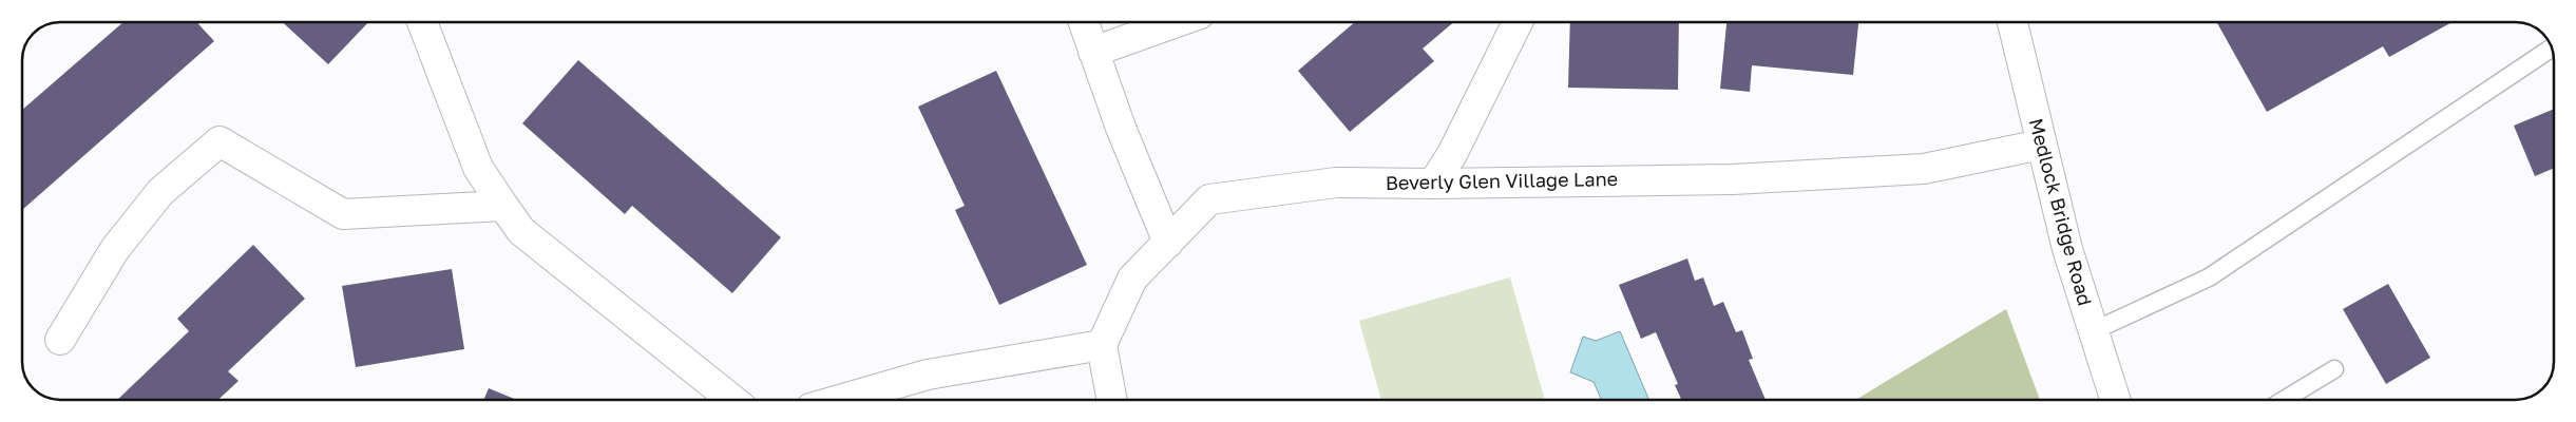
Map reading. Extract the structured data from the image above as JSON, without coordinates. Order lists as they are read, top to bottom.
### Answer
{
  "streets": {
    "street": ["Beverly Glen Village Lane", "Medlock Bridge Road"]
  },
  "crossings": [
    ["Beverly Glen Village Lane", "Medlock Bridge Road"]
  ]
}
